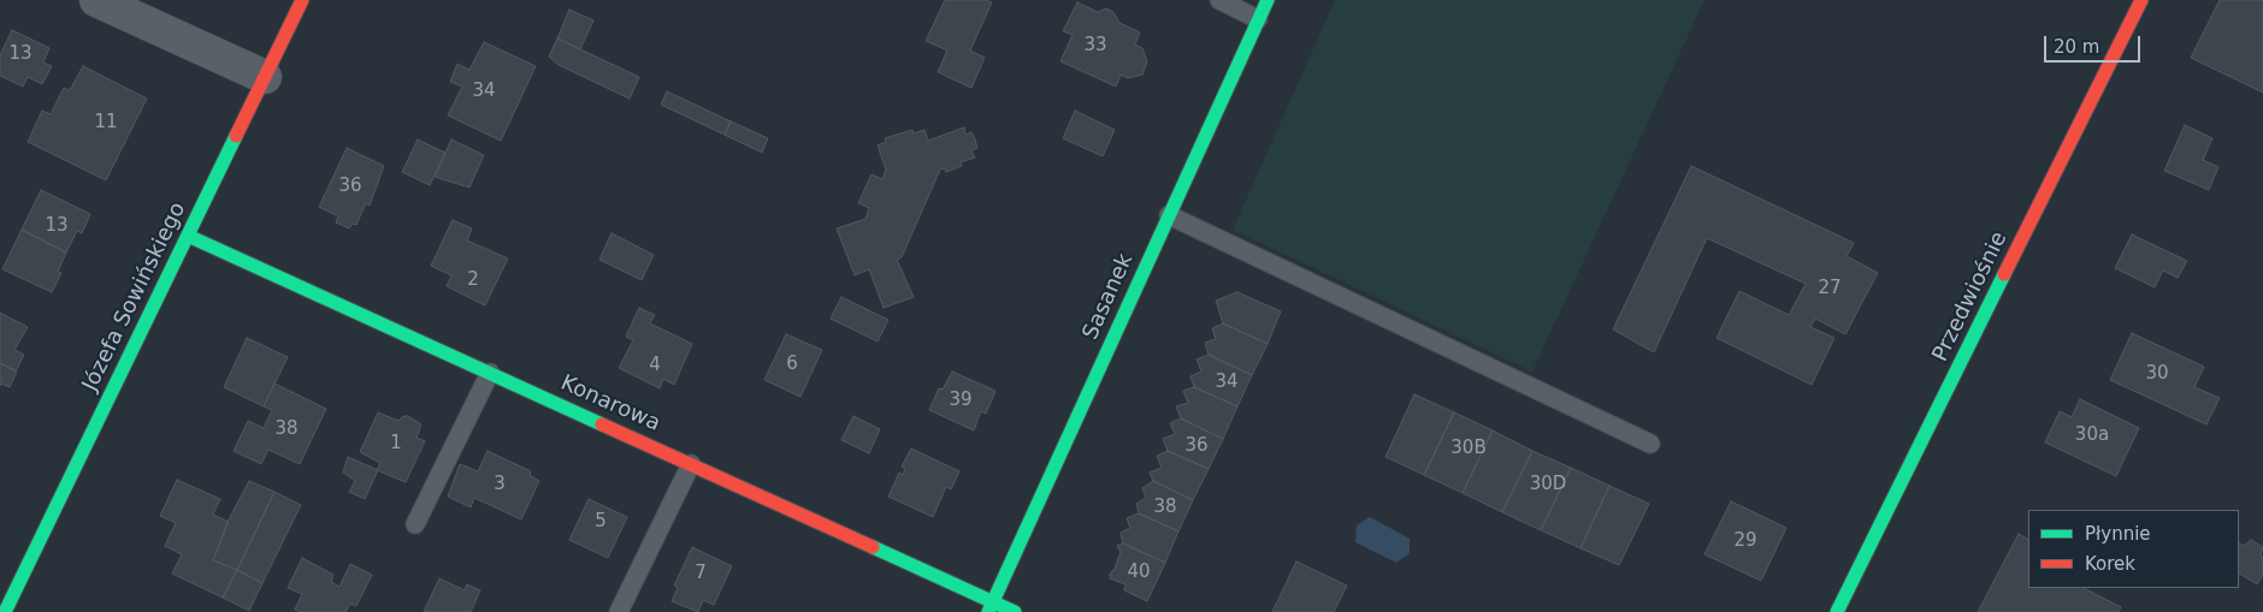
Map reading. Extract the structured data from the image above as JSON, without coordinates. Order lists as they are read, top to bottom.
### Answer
{
  "streets": {
    "street": [
      "Józefa Sowińskiego",
      "Sasanek",
      "Przedwiośnie",
      "Konarowa"
    ]
  },
  "crossings": [
    ["Józefa Sowińskiego", "Konarowa"],
    ["Sasanek", "Konarowa"]
  ],
  "house_numbers": [
    "33",
    "13",
    "34",
    "11",
    "36",
    "13",
    "2",
    "27",
    "6",
    "4",
    "30",
    "34",
    "39",
    "38",
    "30a",
    "1",
    "36",
    "30B",
    "3",
    "30D",
    "38",
    "5",
    "29",
    "40",
    "7"
  ],
  "legend": ["Płynnie", "Korek"],
  "scale_bar": "20 m"
}
